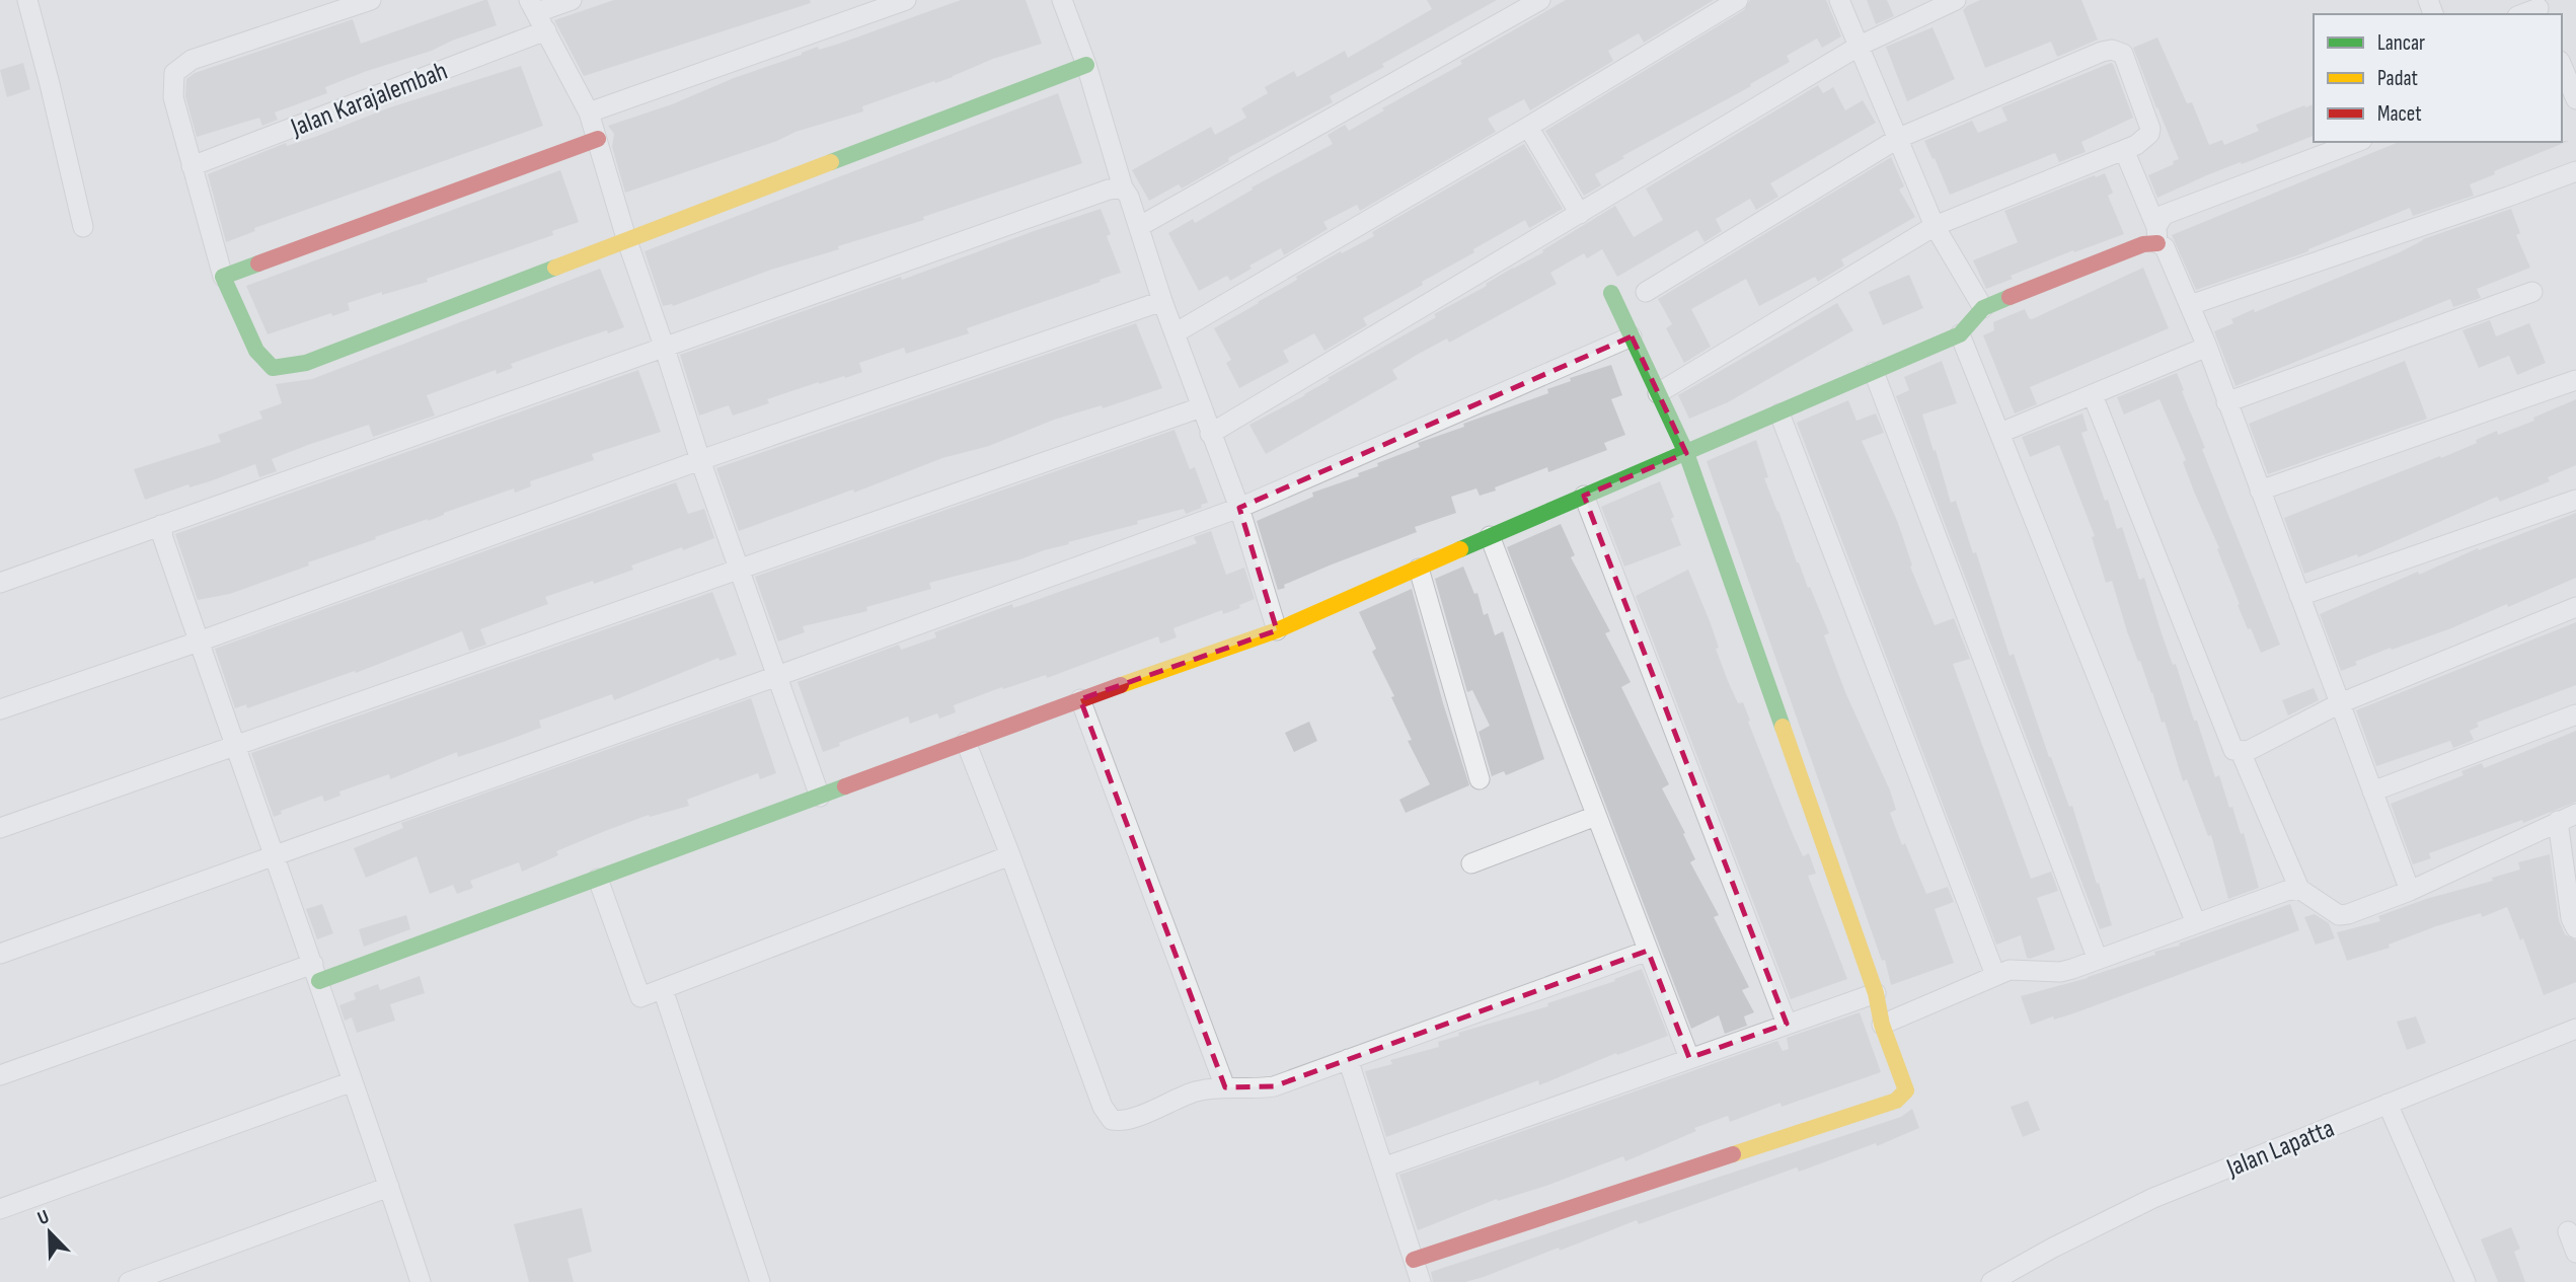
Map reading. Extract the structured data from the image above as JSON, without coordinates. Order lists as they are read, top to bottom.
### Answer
{
  "streets": {
    "street": ["Jalan Karajalembah", "Jalan Lapatta"]
  },
  "legend": ["Lancar", "Padat", "Macet"],
  "north": "top left"
}
